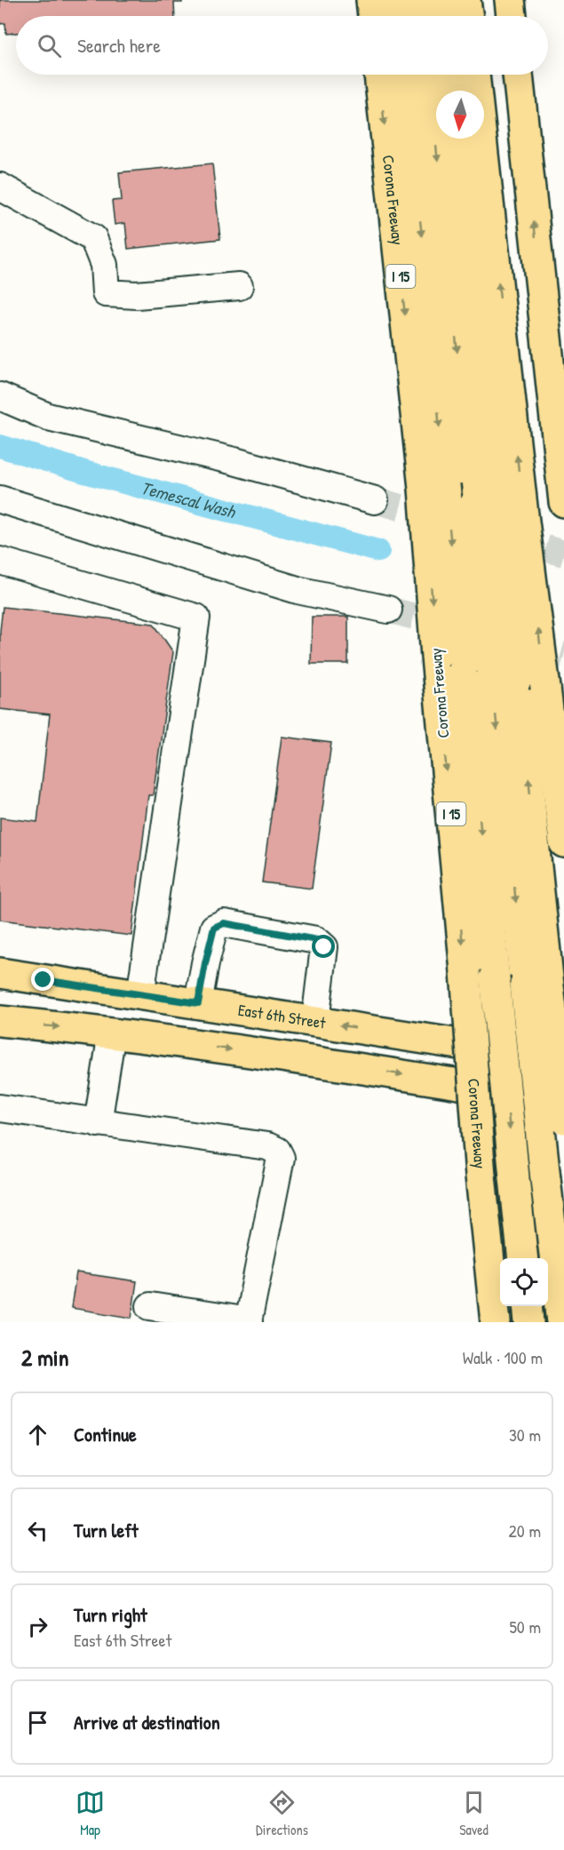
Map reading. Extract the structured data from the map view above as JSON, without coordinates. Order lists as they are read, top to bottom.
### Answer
{
  "streets": {
    "main road": ["Corona Freeway", "I 15", "East 6th Street"]
  },
  "water": ["Temescal Wash"],
  "north": "bottom",
  "page": {
    "search": "Search here",
    "heading": ["2 min", "Walk · 100 m"],
    "list": [
      ["Continue", "30 m"],
      ["Turn left", "20 m"],
      ["Turn right", "East 6th Street", "50 m"],
      "Arrive at destination"
    ],
    "nav": ["Map", "Directions", "Saved"]
  }
}
